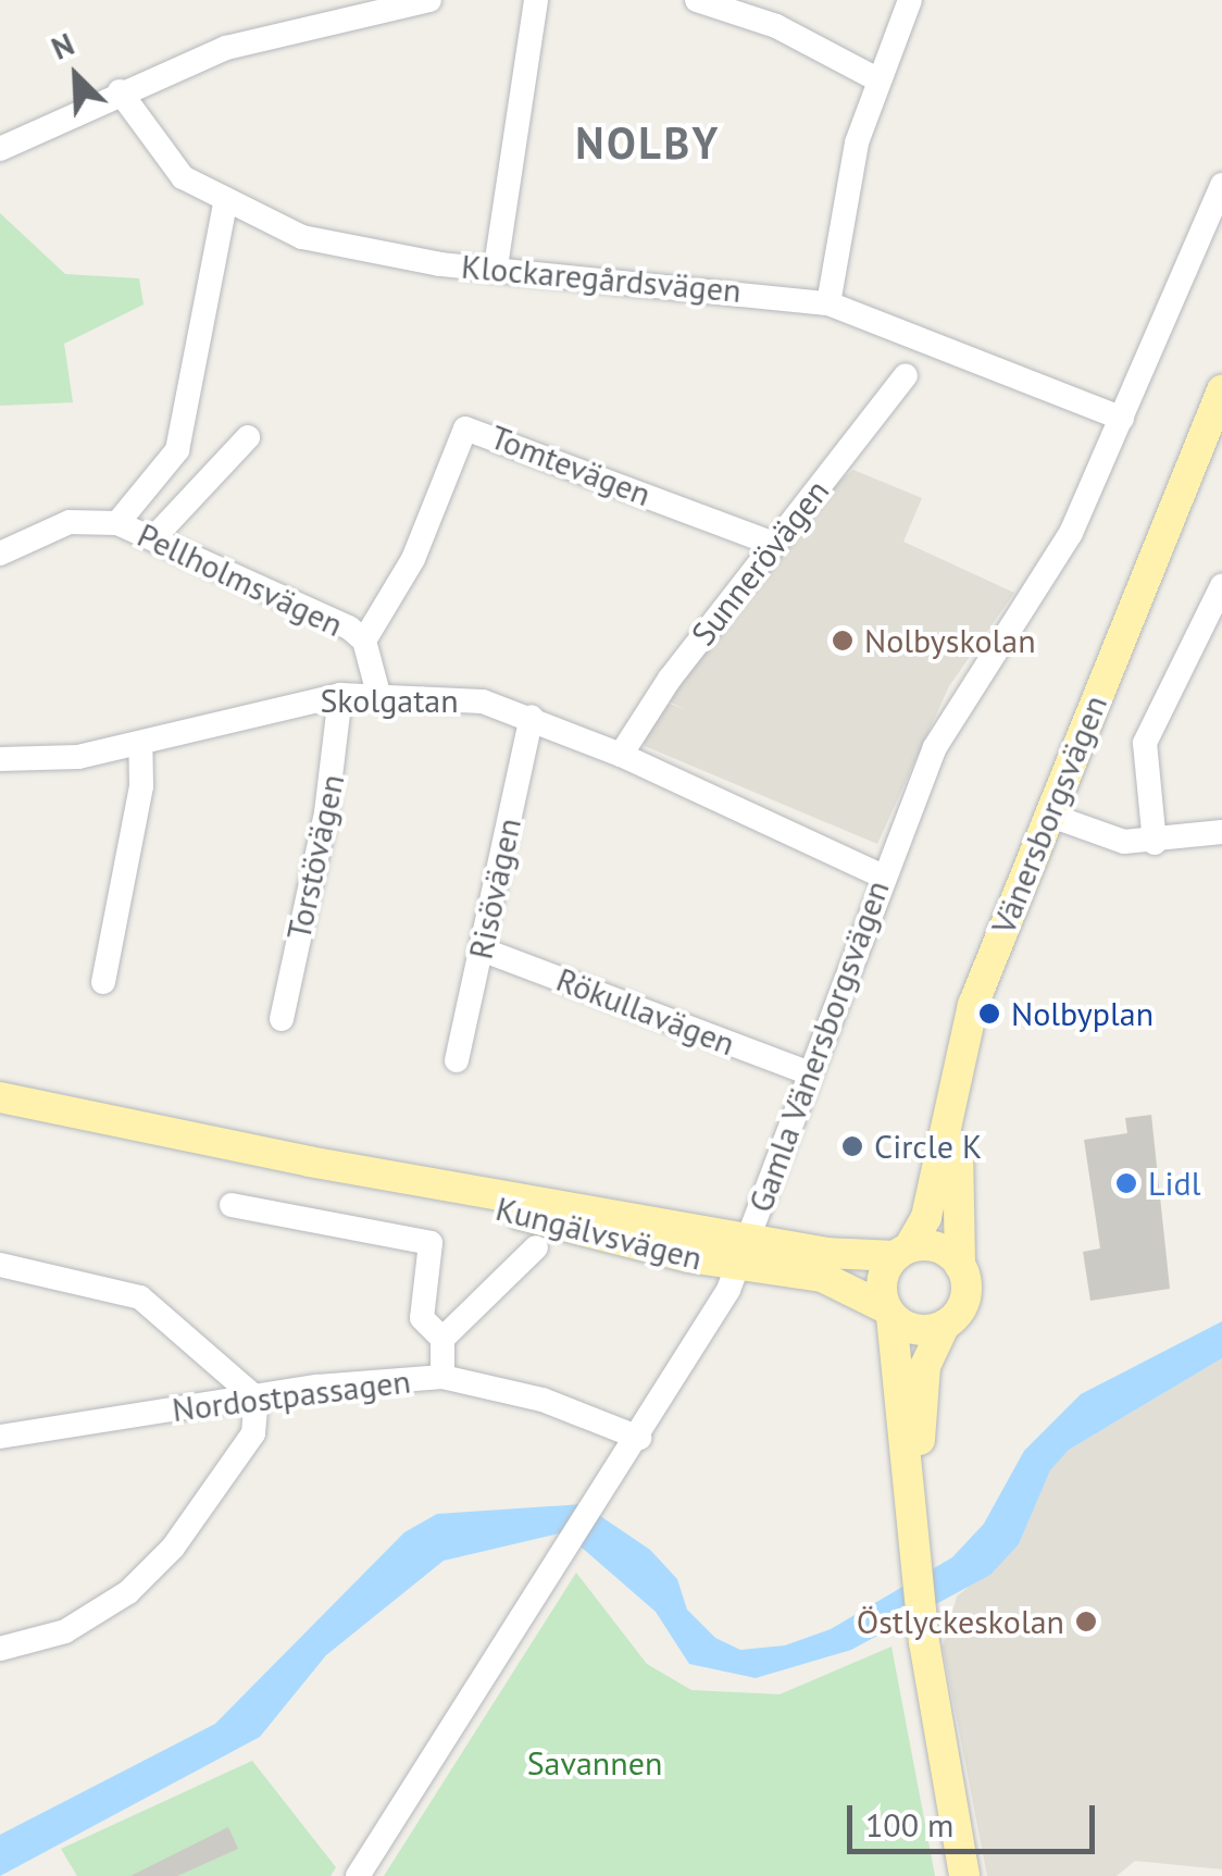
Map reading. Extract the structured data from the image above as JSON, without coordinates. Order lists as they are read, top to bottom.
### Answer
{
  "streets": {
    "main road": ["Vänersborgsvägen", "Kungälvsvägen"],
    "street": [
      "Klockaregårdsvägen",
      "Tomtevägen",
      "Sunnerövägen",
      "Pellholmsvägen",
      "Skolgatan",
      "Torstövägen",
      "Risövägen",
      "Rökullavägen",
      "Gamla Vänersborgsvägen",
      "Nordostpassagen"
    ]
  },
  "crossings": [
    ["Klockaregårdsvägen", "Gamla Vänersborgsvägen"],
    ["Tomtevägen", "Sunnerövägen"],
    ["Tomtevägen", "Pellholmsvägen"],
    ["Sunnerövägen", "Skolgatan"],
    ["Pellholmsvägen", "Skolgatan"],
    ["Skolgatan", "Torstövägen"],
    ["Skolgatan", "Risövägen"],
    ["Skolgatan", "Gamla Vänersborgsvägen"],
    ["Vänersborgsvägen", "Kungälvsvägen"],
    ["Risövägen", "Rökullavägen"],
    ["Rökullavägen", "Gamla Vänersborgsvägen"],
    ["Gamla Vänersborgsvägen", "Kungälvsvägen"],
    ["Gamla Vänersborgsvägen", "Nordostpassagen"]
  ],
  "districts": ["NOLBY"],
  "parks": ["Savannen"],
  "places": [
    "Nolbyskolan",
    "Nolbyplan",
    "Circle K",
    "Lidl",
    "Östlyckeskolan"
  ],
  "scale_bar": "100 m",
  "north": "top left"
}
